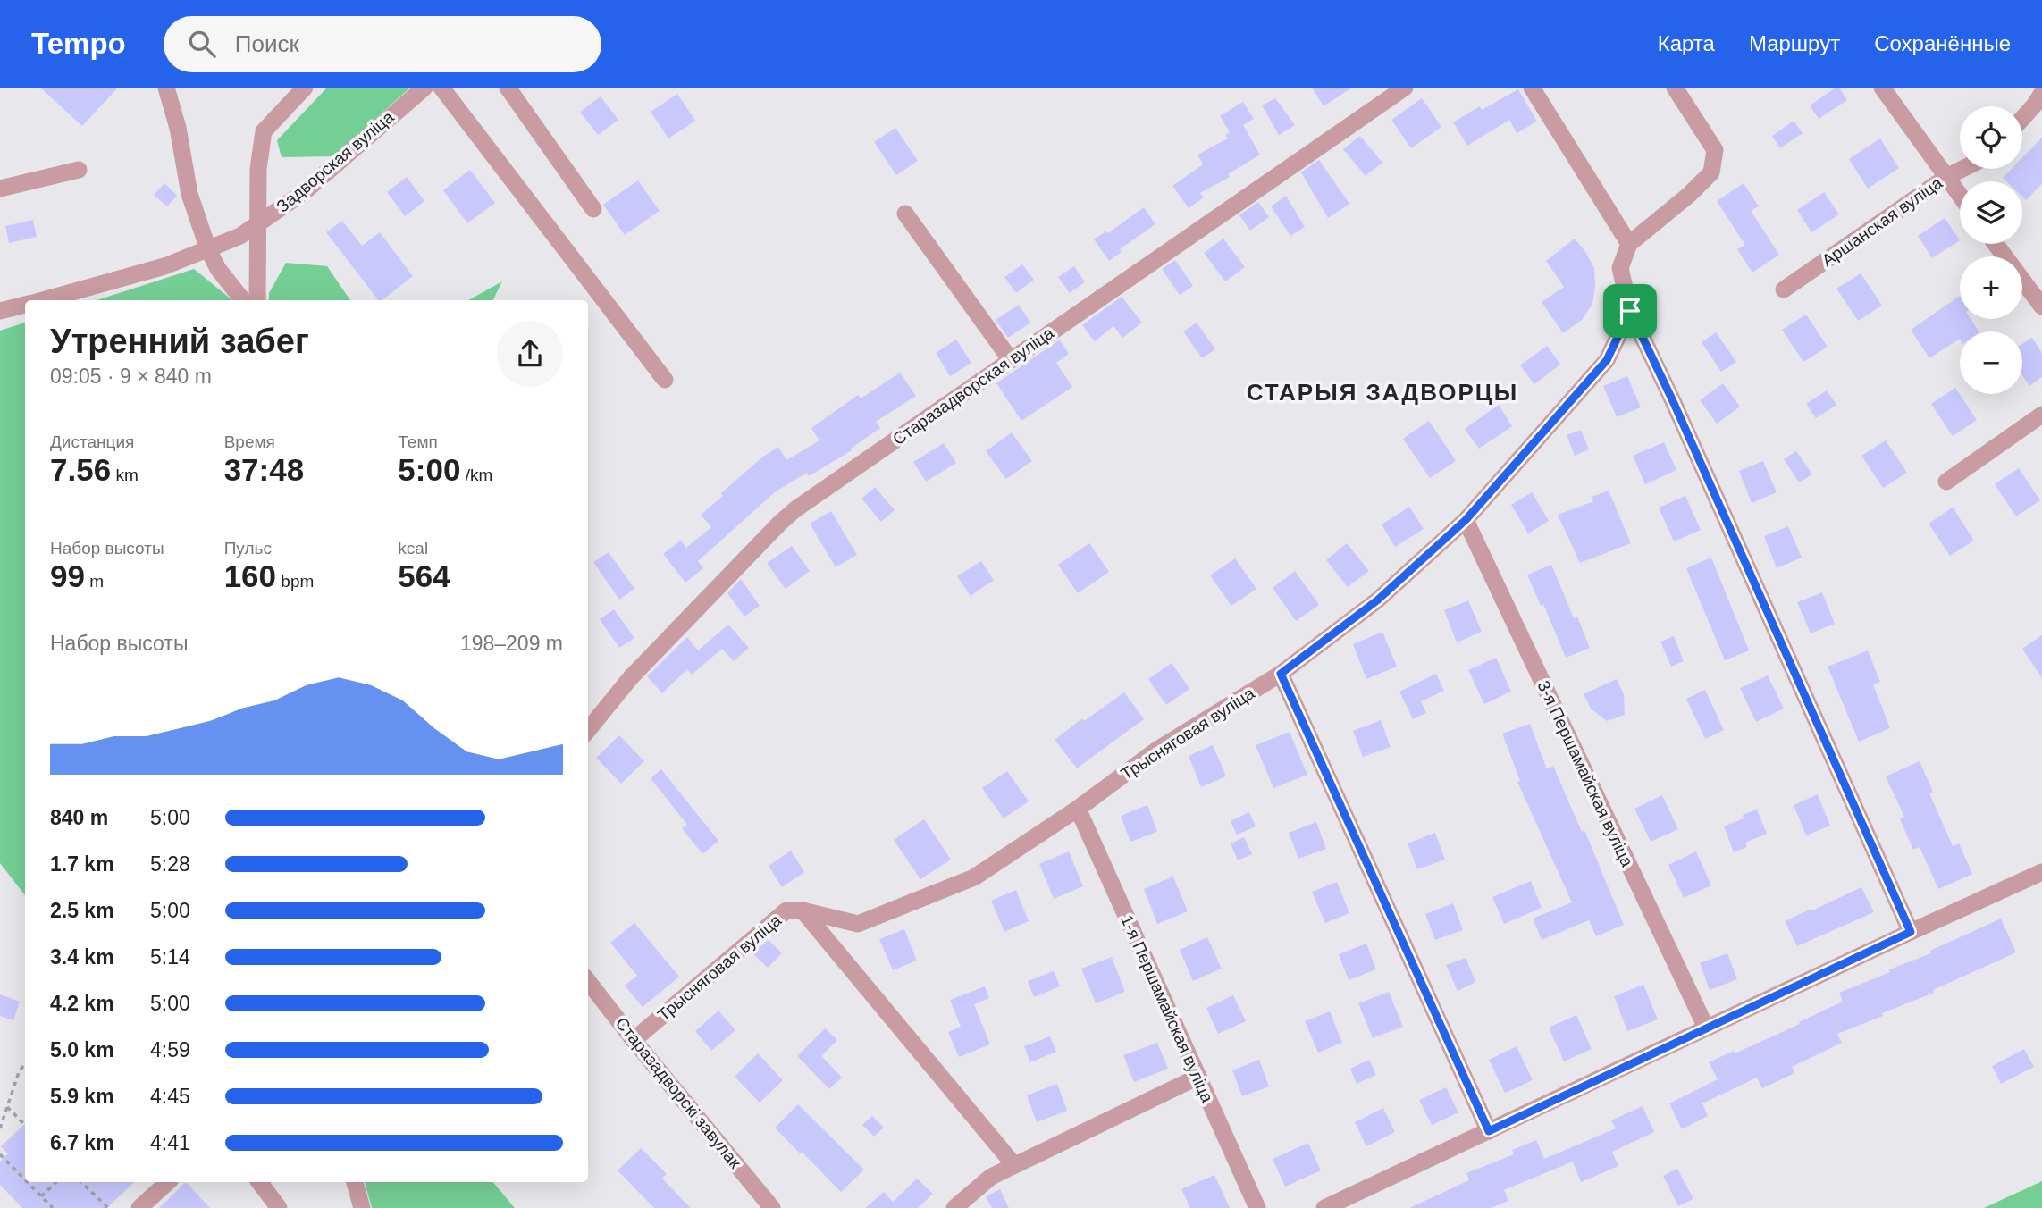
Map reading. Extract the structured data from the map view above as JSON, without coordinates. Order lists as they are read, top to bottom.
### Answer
{
  "streets": {
    "street": [
      "Задворская вуліца",
      "Аршанская вуліца",
      "Старазадворская вуліца",
      "Трысняговая вуліца",
      "3-я Першамайская вуліца",
      "1-я Першамайская вуліца",
      "Старазадворскі завулак"
    ]
  },
  "crossings": [
    ["Трысняговая вуліца", "3-я Першамайская вуліца"],
    ["Трысняговая вуліца", "1-я Першамайская вуліца"],
    ["Трысняговая вуліца", "Старазадворскі завулак"]
  ],
  "districts": ["СТАРЫЯ ЗАДВОРЦЫ"],
  "page": {
    "header": "Tempo",
    "search": "Поиск",
    "nav": ["Карта", "Маршрут", "Сохранённые"],
    "map_buttons": ["+", "−"],
    "heading": ["Утренний забег", "09:05 · 9 × 840 m"],
    "stats": [
      ["Дистанция", "7.56 km"],
      ["Время", "37:48"],
      ["Темп", "5:00 /km"],
      ["Набор высоты", "99 m"],
      ["Пульс", "160 bpm"],
      ["kcal", "564"]
    ],
    "chart": ["Набор высоты", "198–209 m"],
    "list": [
      {
        "name": "840 m",
        "note": "5:00"
      },
      {
        "name": "1.7 km",
        "note": "5:28"
      },
      {
        "name": "2.5 km",
        "note": "5:00"
      },
      {
        "name": "3.4 km",
        "note": "5:14"
      },
      {
        "name": "4.2 km",
        "note": "5:00"
      },
      {
        "name": "5.0 km",
        "note": "4:59"
      },
      {
        "name": "5.9 km",
        "note": "4:45"
      },
      {
        "name": "6.7 km",
        "note": "4:41"
      }
    ]
  }
}
